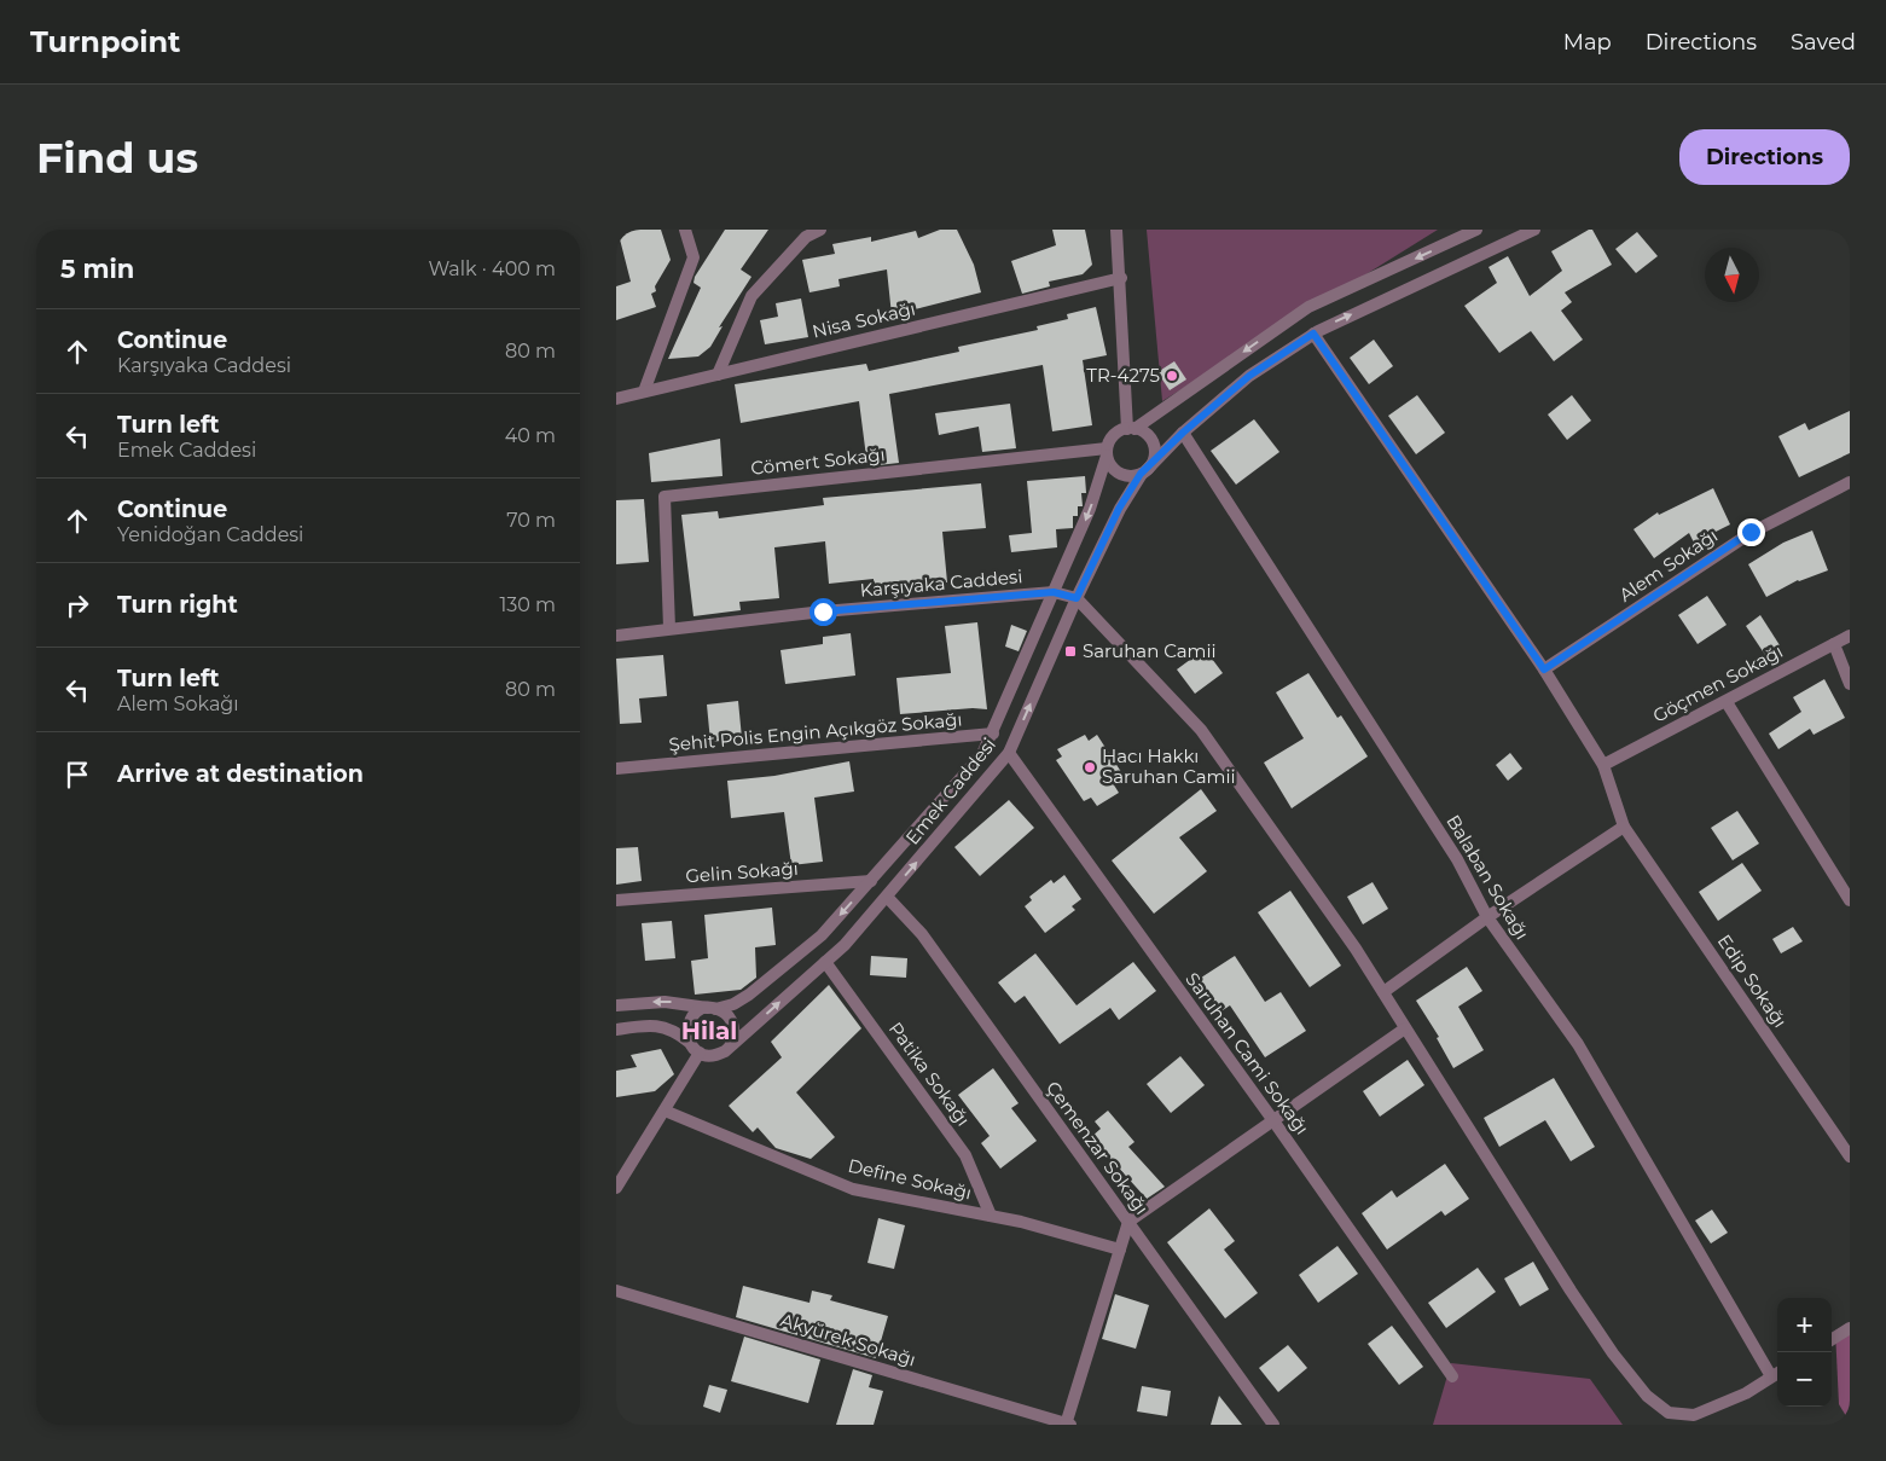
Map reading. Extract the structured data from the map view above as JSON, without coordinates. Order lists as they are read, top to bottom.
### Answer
{
  "streets": {
    "street": [
      "Nisa Sokağı",
      "Cömert Sokağı",
      "Alem Sokağı",
      "Karşıyaka Caddesi",
      "Göçmen Sokağı",
      "Şehit Polis Engin Açıkgöz Sokağı",
      "Emek Caddesi",
      "Gelin Sokağı",
      "Balaban Sokağı",
      "Edip Sokağı",
      "Saruhan Cami Sokağı",
      "Patika Sokağı",
      "Çemenzar Sokağı",
      "Define Sokağı",
      "Akyürek Sokağı"
    ]
  },
  "crossings": [
    ["Cömert Sokağı", "Karşıyaka Caddesi"],
    ["Cömert Sokağı", "Emek Caddesi"],
    ["Alem Sokağı", "Edip Sokağı"],
    ["Karşıyaka Caddesi", "Emek Caddesi"],
    ["Göçmen Sokağı", "Edip Sokağı"],
    ["Şehit Polis Engin Açıkgöz Sokağı", "Emek Caddesi"],
    ["Emek Caddesi", "Gelin Sokağı"],
    ["Emek Caddesi", "Saruhan Cami Sokağı"],
    ["Emek Caddesi", "Patika Sokağı"],
    ["Emek Caddesi", "Çemenzar Sokağı"],
    ["Gelin Sokağı", "Çemenzar Sokağı"],
    ["Patika Sokağı", "Define Sokağı"]
  ],
  "districts": ["Hilal"],
  "places": {
    "other": ["TR-4275", "Hacı Hakkı Saruhan Camii"],
    "transit": ["Saruhan Camii"]
  },
  "north": "bottom",
  "page": {
    "header": "Turnpoint",
    "nav": ["Map", "Directions", "Saved"],
    "buttons": "Directions",
    "title": "Find us",
    "heading": ["5 min", "Walk · 400 m"],
    "list": [
      ["Continue", "Karşıyaka Caddesi", "80 m"],
      ["Turn left", "Emek Caddesi", "40 m"],
      ["Continue", "Yenidoğan Caddesi", "70 m"],
      ["Turn right", "130 m"],
      ["Turn left", "Alem Sokağı", "80 m"],
      "Arrive at destination"
    ],
    "map_buttons": ["+", "−"]
  }
}
